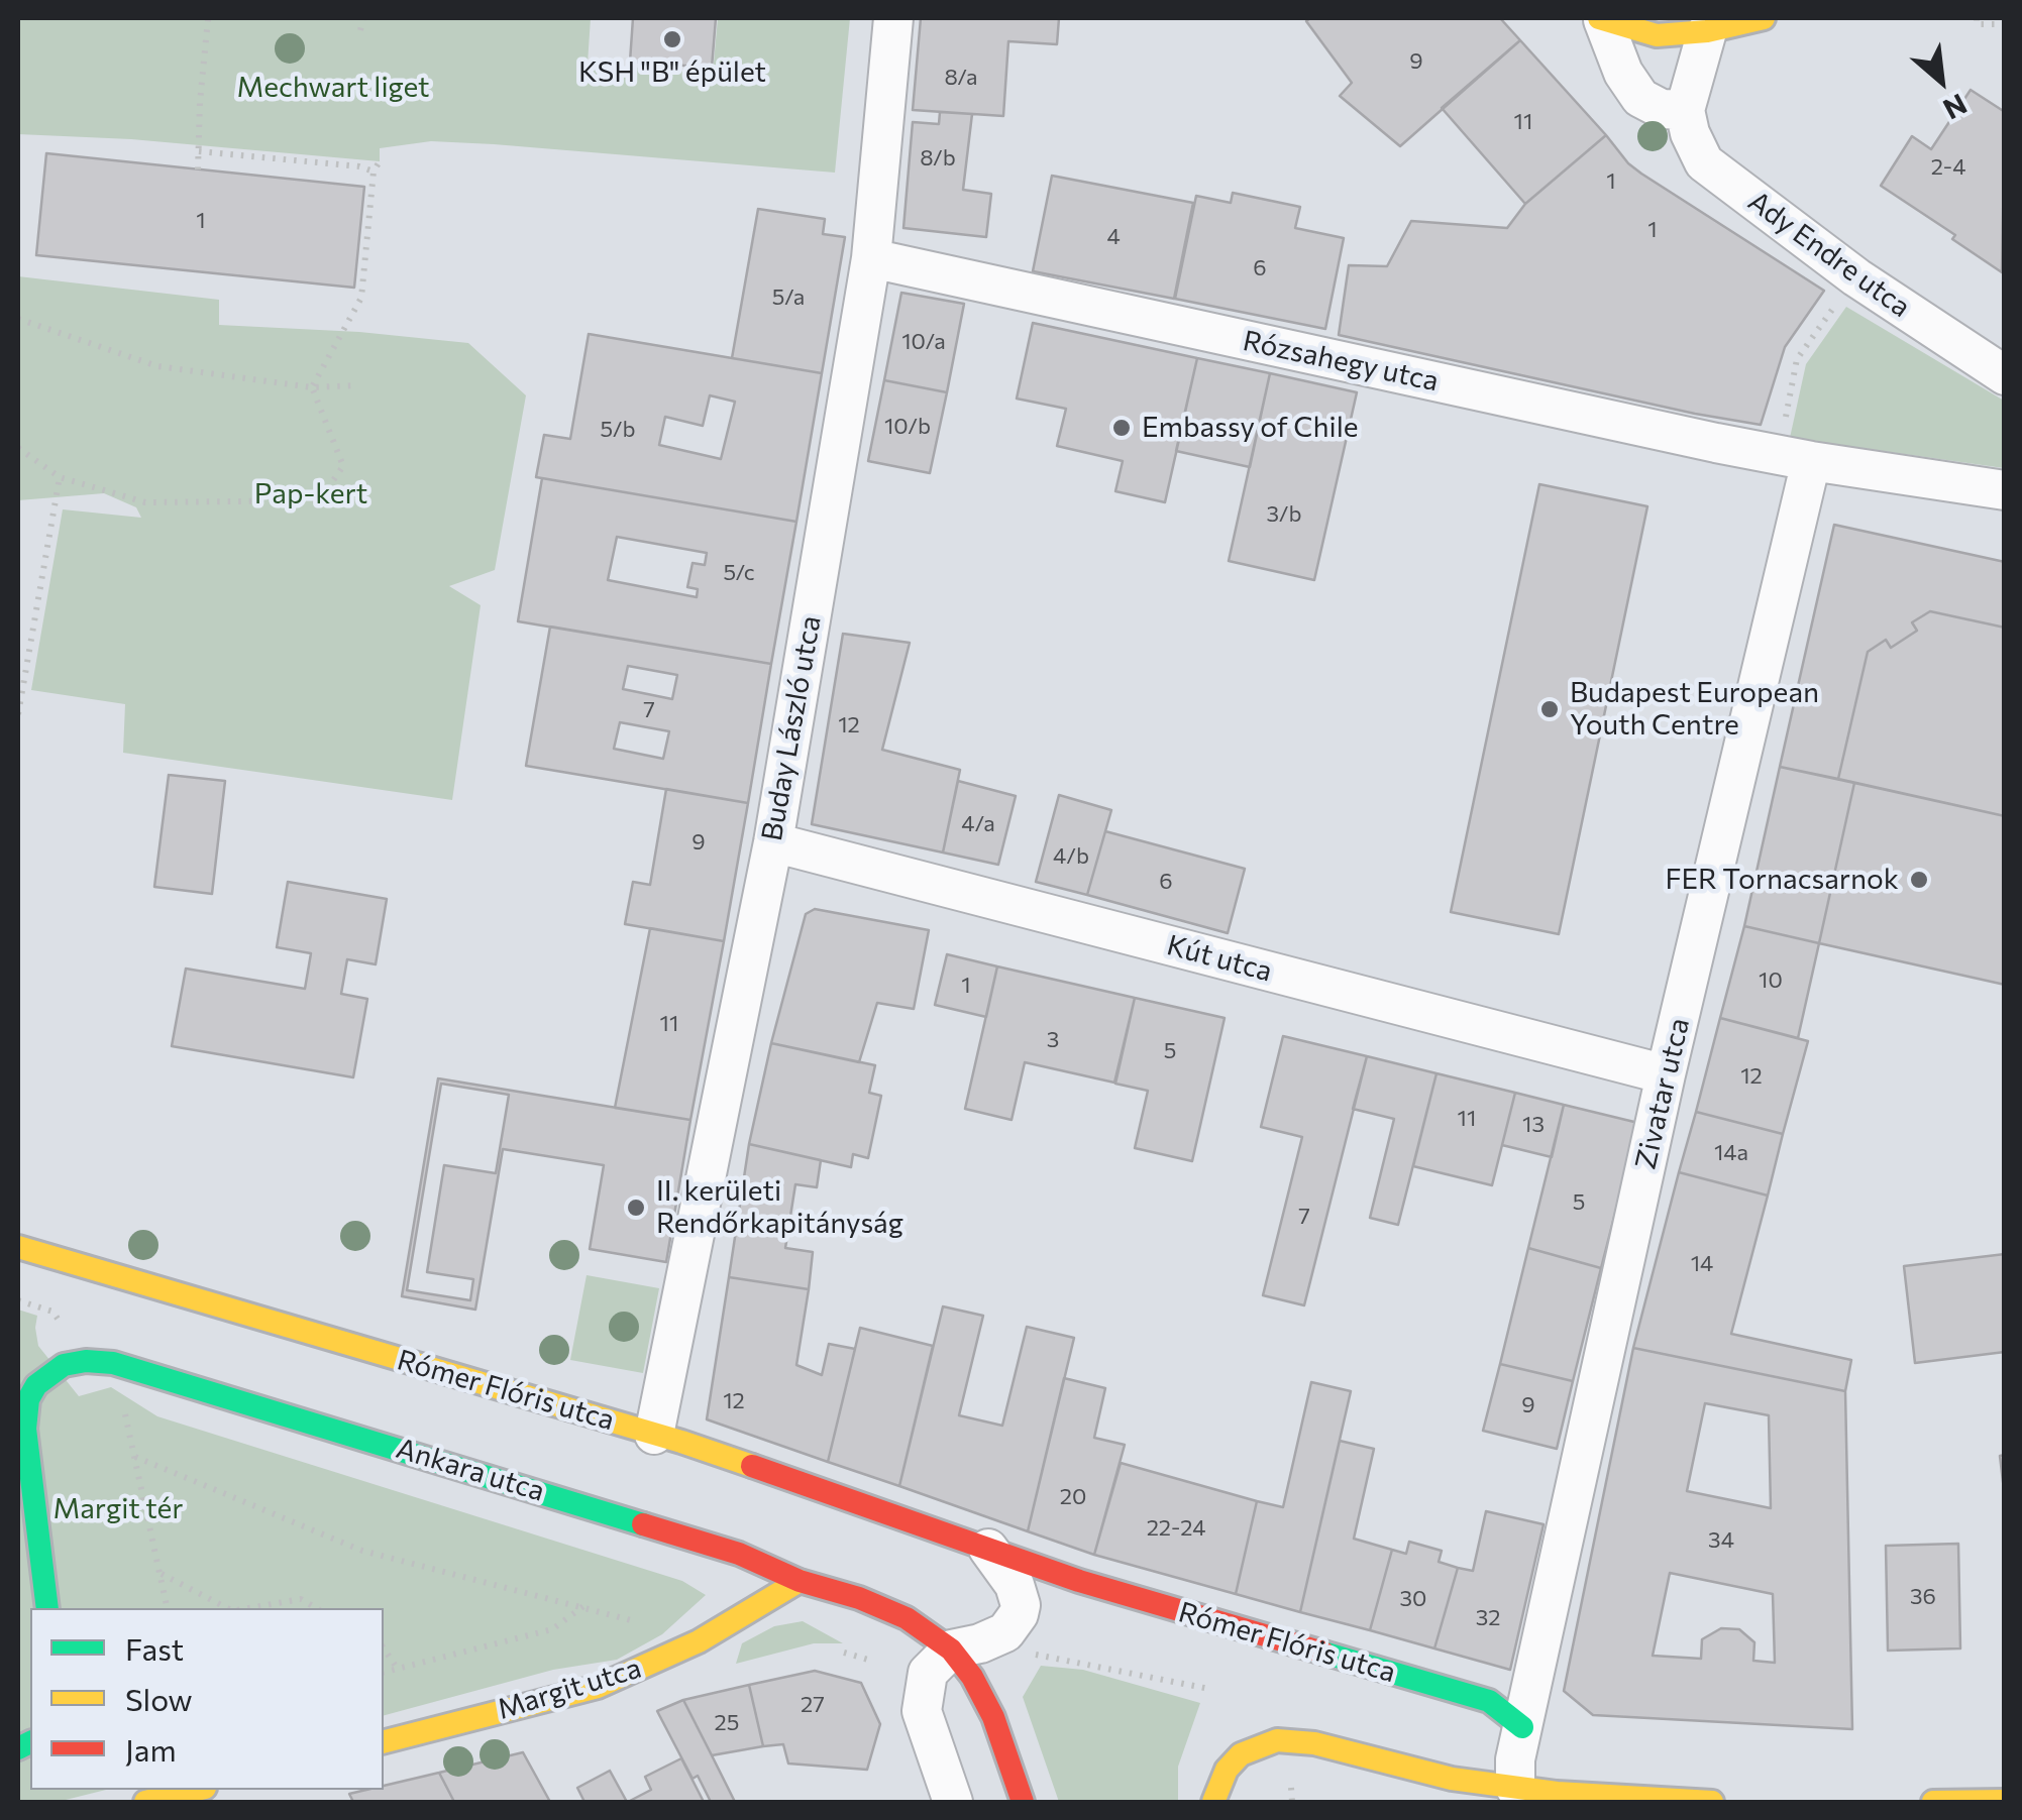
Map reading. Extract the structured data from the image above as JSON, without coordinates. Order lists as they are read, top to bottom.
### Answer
{
  "streets": {
    "street": [
      "Ady Endre utca",
      "Rózsahegy utca",
      "Buday László utca",
      "Kút utca",
      "Zivatar utca",
      "Rómer Flóris utca",
      "Ankara utca",
      "Margit utca"
    ]
  },
  "crossings": [
    ["Rózsahegy utca", "Buday László utca"],
    ["Rózsahegy utca", "Zivatar utca"],
    ["Buday László utca", "Kút utca"],
    ["Buday László utca", "Rómer Flóris utca"],
    ["Kút utca", "Zivatar utca"],
    ["Zivatar utca", "Rómer Flóris utca"],
    ["Ankara utca", "Margit utca"]
  ],
  "parks": ["Mechwart liget", "Pap-kert", "Margit tér"],
  "places": [
    "KSH \"B\" épület",
    "Embassy of Chile",
    "Budapest European Youth Centre",
    "FER Tornacsarnok",
    "II. kerületi Rendőrkapitányság"
  ],
  "house_numbers": [
    "9",
    "8/a",
    "11",
    "8/b",
    "2-4",
    "1",
    "1",
    "1",
    "4",
    "6",
    "5/a",
    "10/a",
    "10/b",
    "5/b",
    "3/b",
    "5/c",
    "7",
    "12",
    "4/a",
    "9",
    "4/b",
    "6",
    "10",
    "1",
    "11",
    "3",
    "5",
    "12",
    "11",
    "13",
    "14a",
    "5",
    "7",
    "14",
    "12",
    "9",
    "20",
    "22-24",
    "34",
    "36",
    "30",
    "32",
    "27",
    "25"
  ],
  "legend": ["Fast", "Slow", "Jam"],
  "north": "bottom right"
}
